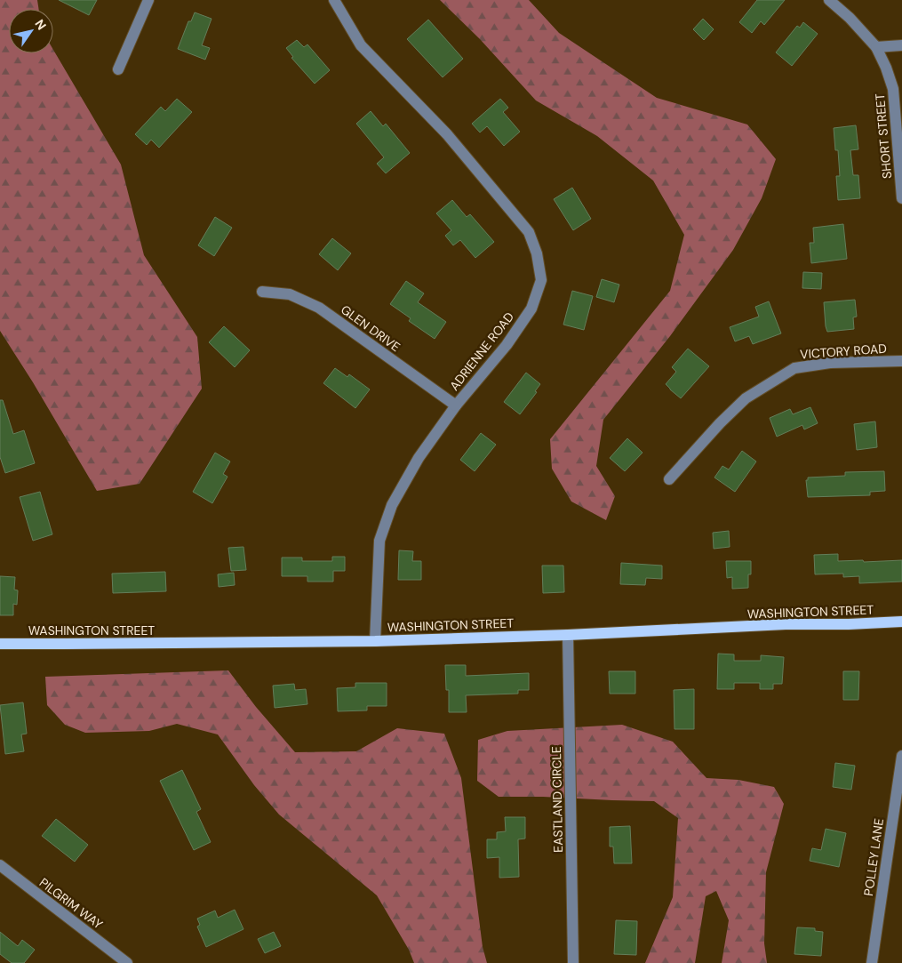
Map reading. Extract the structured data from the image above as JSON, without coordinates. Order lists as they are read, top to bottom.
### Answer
{
  "streets": {
    "main road": ["WASHINGTON STREET"],
    "street": [
      "SHORT STREET",
      "GLEN DRIVE",
      "ADRIENNE ROAD",
      "VICTORY ROAD",
      "EASTLAND CIRCLE",
      "POLLEY LANE",
      "PILGRIM WAY"
    ]
  },
  "crossings": [
    ["GLEN DRIVE", "ADRIENNE ROAD"],
    ["ADRIENNE ROAD", "WASHINGTON STREET"],
    ["WASHINGTON STREET", "EASTLAND CIRCLE"]
  ],
  "north": "top right"
}
